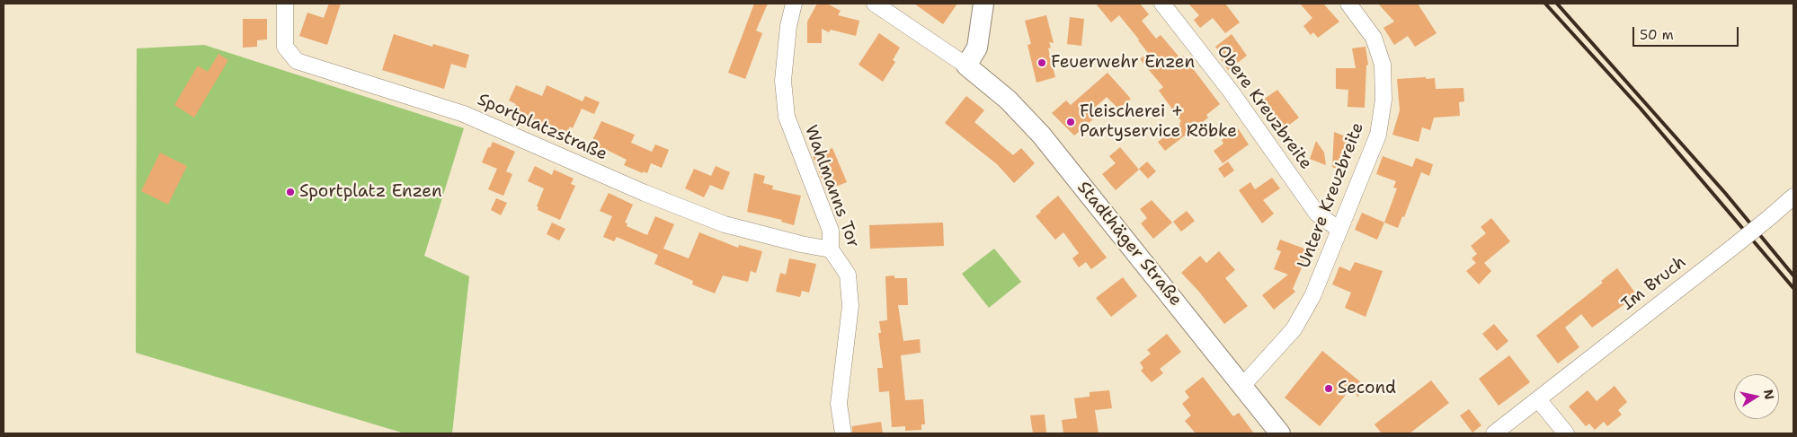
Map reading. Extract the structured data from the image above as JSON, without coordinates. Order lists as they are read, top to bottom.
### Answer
{
  "streets": {
    "main road": ["Stadthäger Straße"],
    "street": [
      "Obere Kreuzbreite",
      "Sportplatzstraße",
      "Wahlmanns Tor",
      "Untere Kreuzbreite",
      "Im Bruch"
    ]
  },
  "crossings": [
    ["Obere Kreuzbreite", "Untere Kreuzbreite"],
    ["Sportplatzstraße", "Wahlmanns Tor"],
    ["Untere Kreuzbreite", "Stadthäger Straße"]
  ],
  "places": [
    "Feuerwehr Enzen",
    "Fleischerei + Partyservice Röbke",
    "Sportplatz Enzen",
    "Second"
  ],
  "scale_bar": "50 m",
  "north": "right"
}
